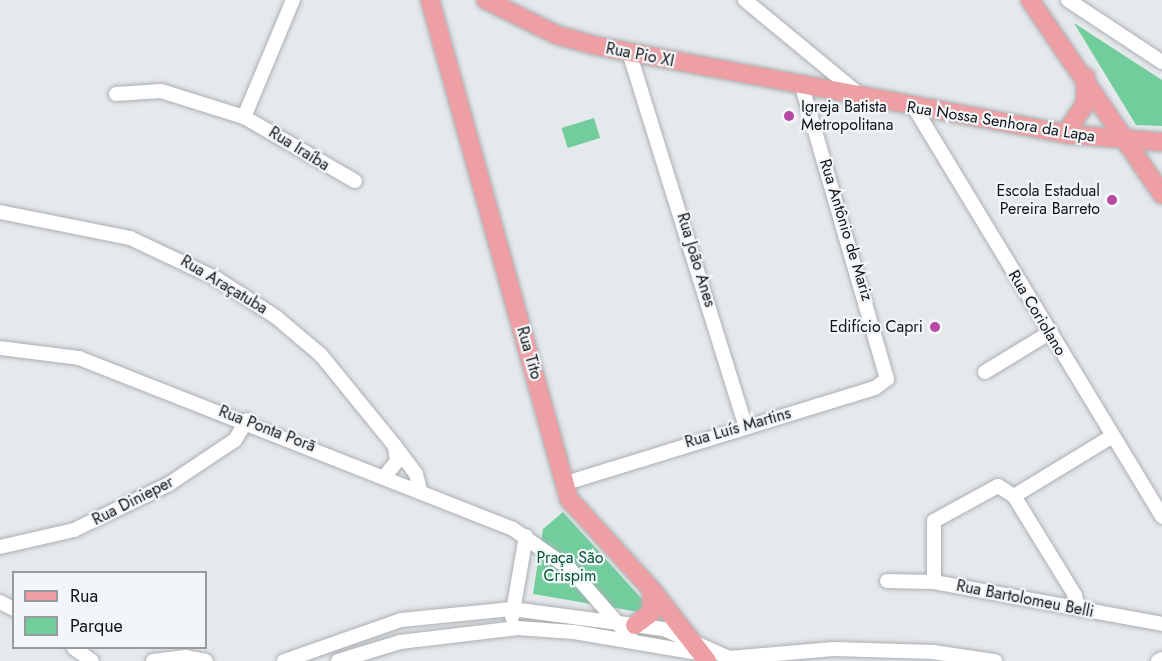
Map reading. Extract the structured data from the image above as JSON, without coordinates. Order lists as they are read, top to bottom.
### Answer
{
  "streets": {
    "main road": ["Rua Pio XI", "Rua Nossa Senhora da Lapa", "Rua Tito"],
    "street": [
      "Rua Iraíba",
      "Rua Antônio de Mariz",
      "Rua João Anes",
      "Rua Araçatuba",
      "Rua Coriolano",
      "Rua Luís Martins",
      "Rua Ponta Porã",
      "Rua Dinieper",
      "Rua Bartolomeu Belli"
    ]
  },
  "crossings": [
    ["Rua Pio XI", "Rua Nossa Senhora da Lapa"],
    ["Rua Pio XI", "Rua Antônio de Mariz"],
    ["Rua Pio XI", "Rua João Anes"],
    ["Rua Nossa Senhora da Lapa", "Rua Antônio de Mariz"],
    ["Rua Nossa Senhora da Lapa", "Rua Coriolano"],
    ["Rua Antônio de Mariz", "Rua Luís Martins"],
    ["Rua João Anes", "Rua Luís Martins"],
    ["Rua Araçatuba", "Rua Ponta Porã"],
    ["Rua Tito", "Rua Luís Martins"],
    ["Rua Ponta Porã", "Rua Dinieper"]
  ],
  "parks": ["Praça São Crispim"],
  "places": ["Igreja Batista Metropolitana", "Escola Estadual Pereira Barreto", "Edifício Capri"],
  "legend": ["Rua", "Parque"]
}
